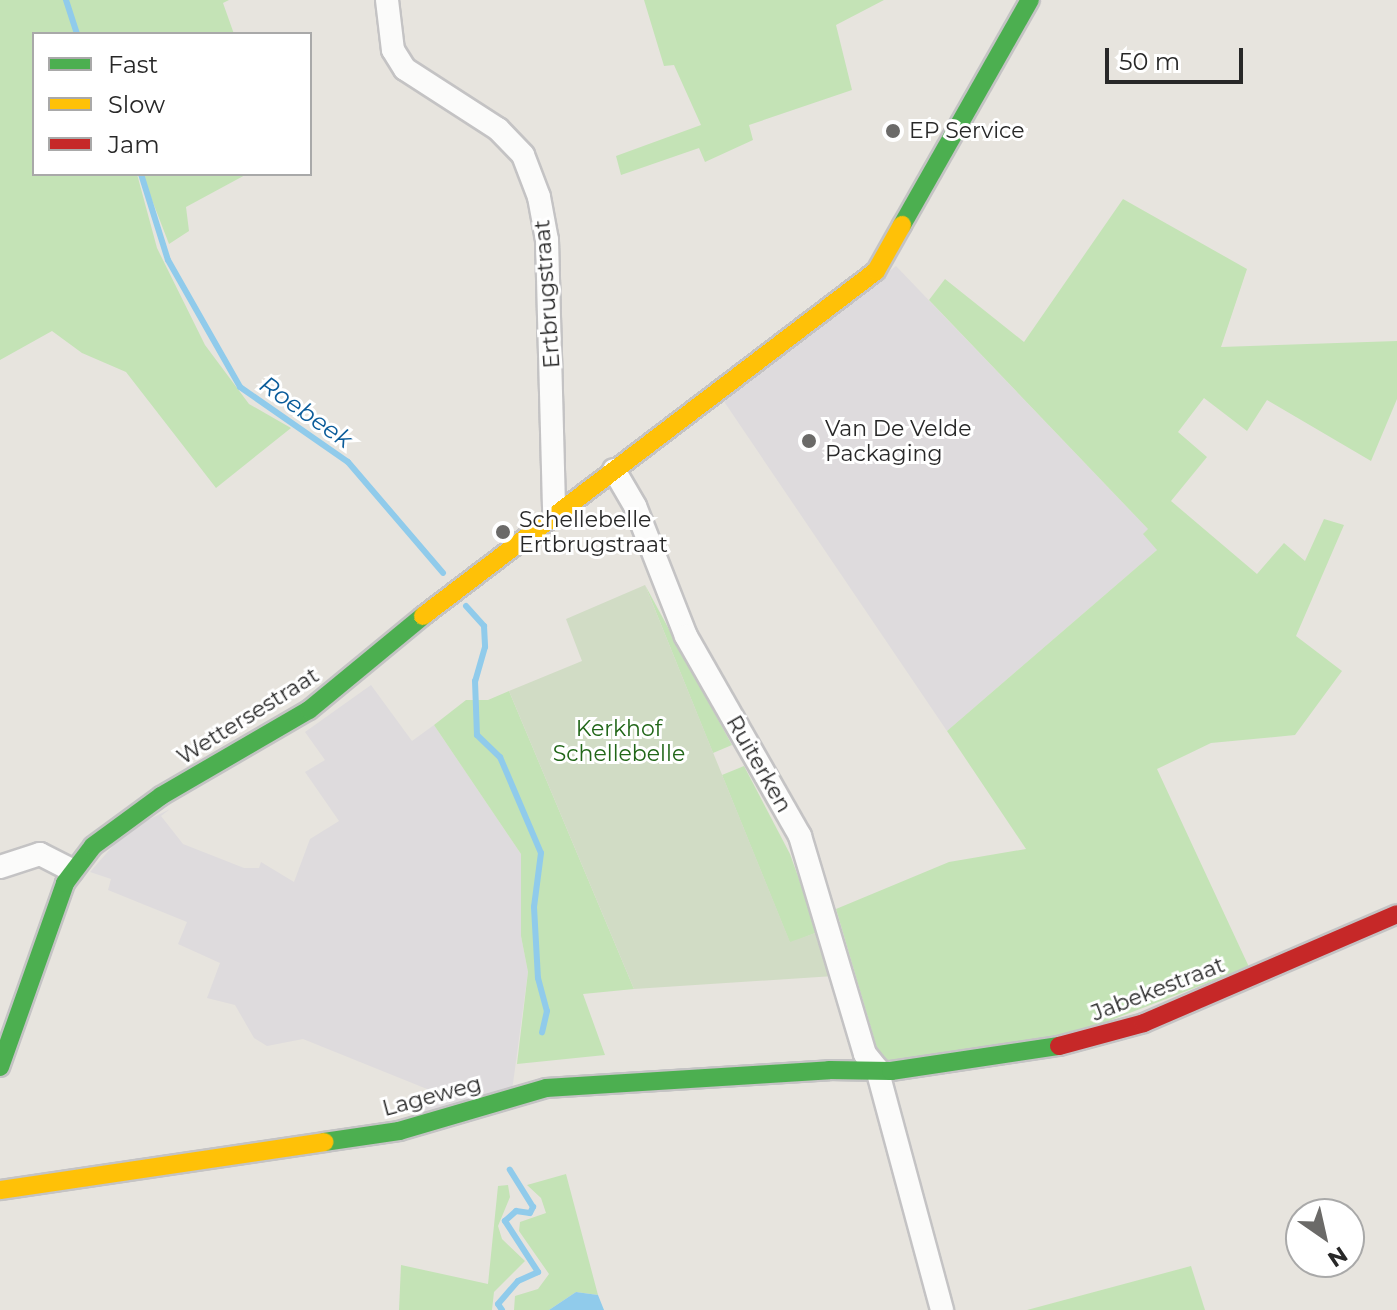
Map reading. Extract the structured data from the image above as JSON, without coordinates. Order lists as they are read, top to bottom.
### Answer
{
  "streets": {
    "main road": ["Wettersestraat", "Jabekestraat", "Lageweg"],
    "street": ["Ertbrugstraat", "Ruiterken"]
  },
  "crossings": [
    ["Ertbrugstraat", "Wettersestraat"],
    ["Wettersestraat", "Ruiterken"],
    ["Ruiterken", "Jabekestraat"],
    ["Ruiterken", "Lageweg"],
    ["Jabekestraat", "Lageweg"]
  ],
  "water": ["Roebeek"],
  "parks": ["Kerkhof Schellebelle"],
  "places": ["EP Service", "Van De Velde Packaging", "Schellebelle Ertbrugstraat"],
  "legend": ["Fast", "Slow", "Jam"],
  "scale_bar": "50 m",
  "north": "bottom right"
}
